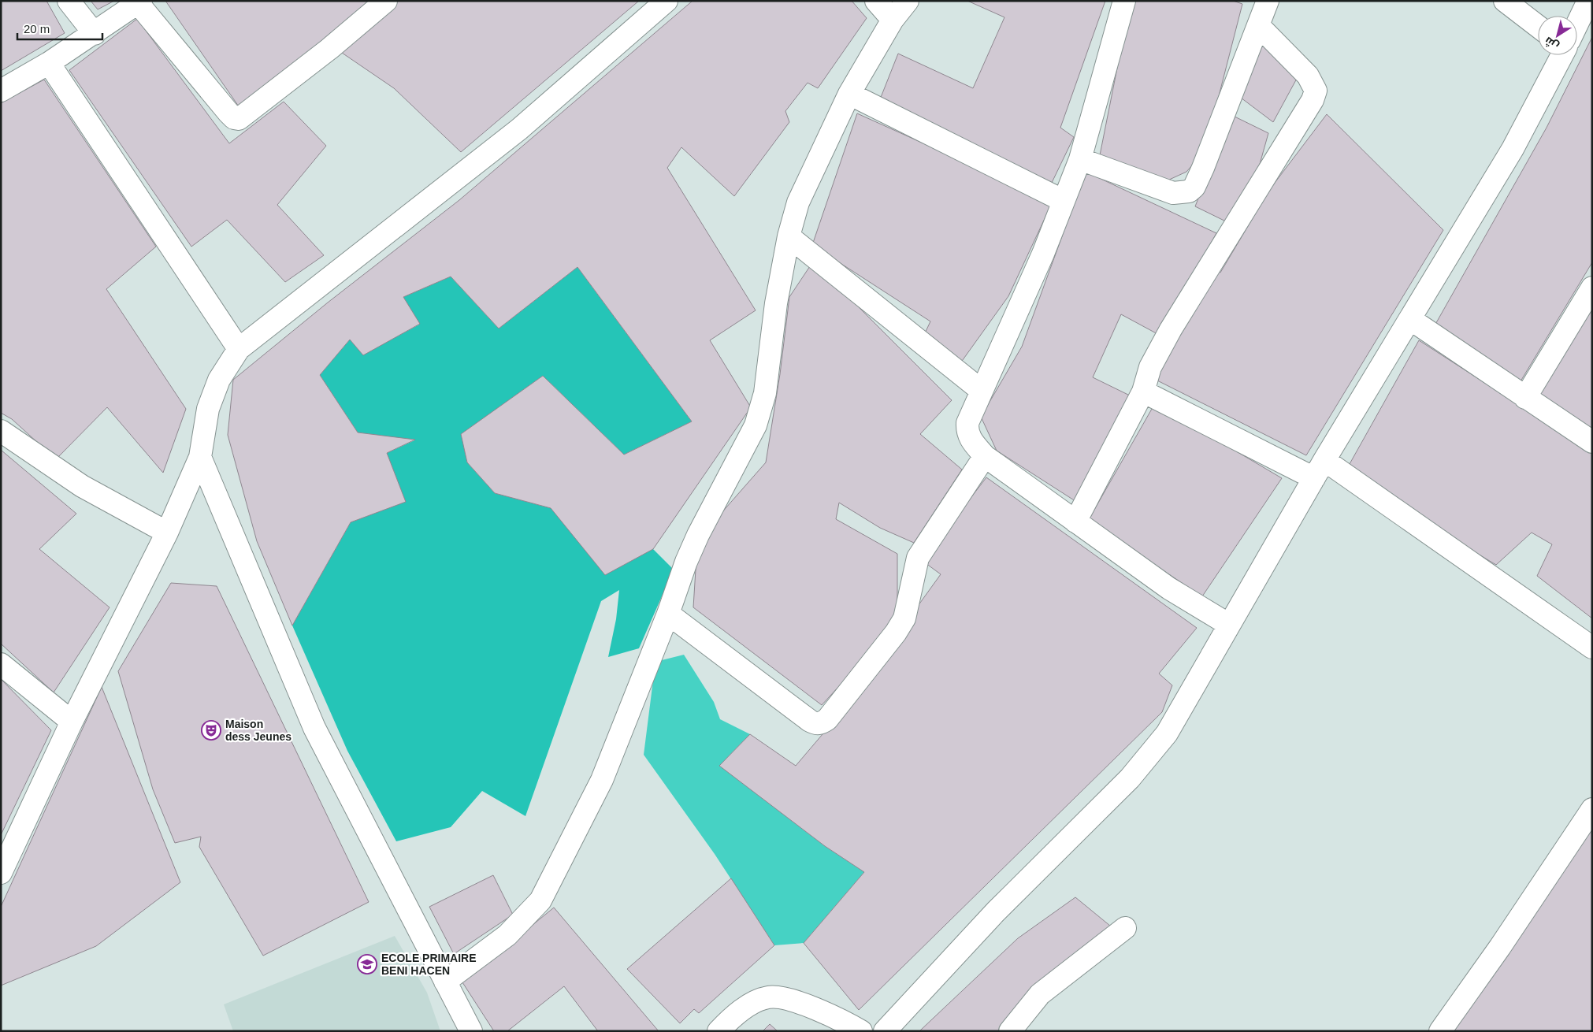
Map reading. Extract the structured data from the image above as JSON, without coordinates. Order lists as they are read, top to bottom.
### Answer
{
  "places": {
    "theatre": ["Maison dess Jeunes"],
    "school or university": ["ECOLE PRIMAIRE BENI HACEN"]
  },
  "scale_bar": "20 m",
  "north": "bottom left"
}
